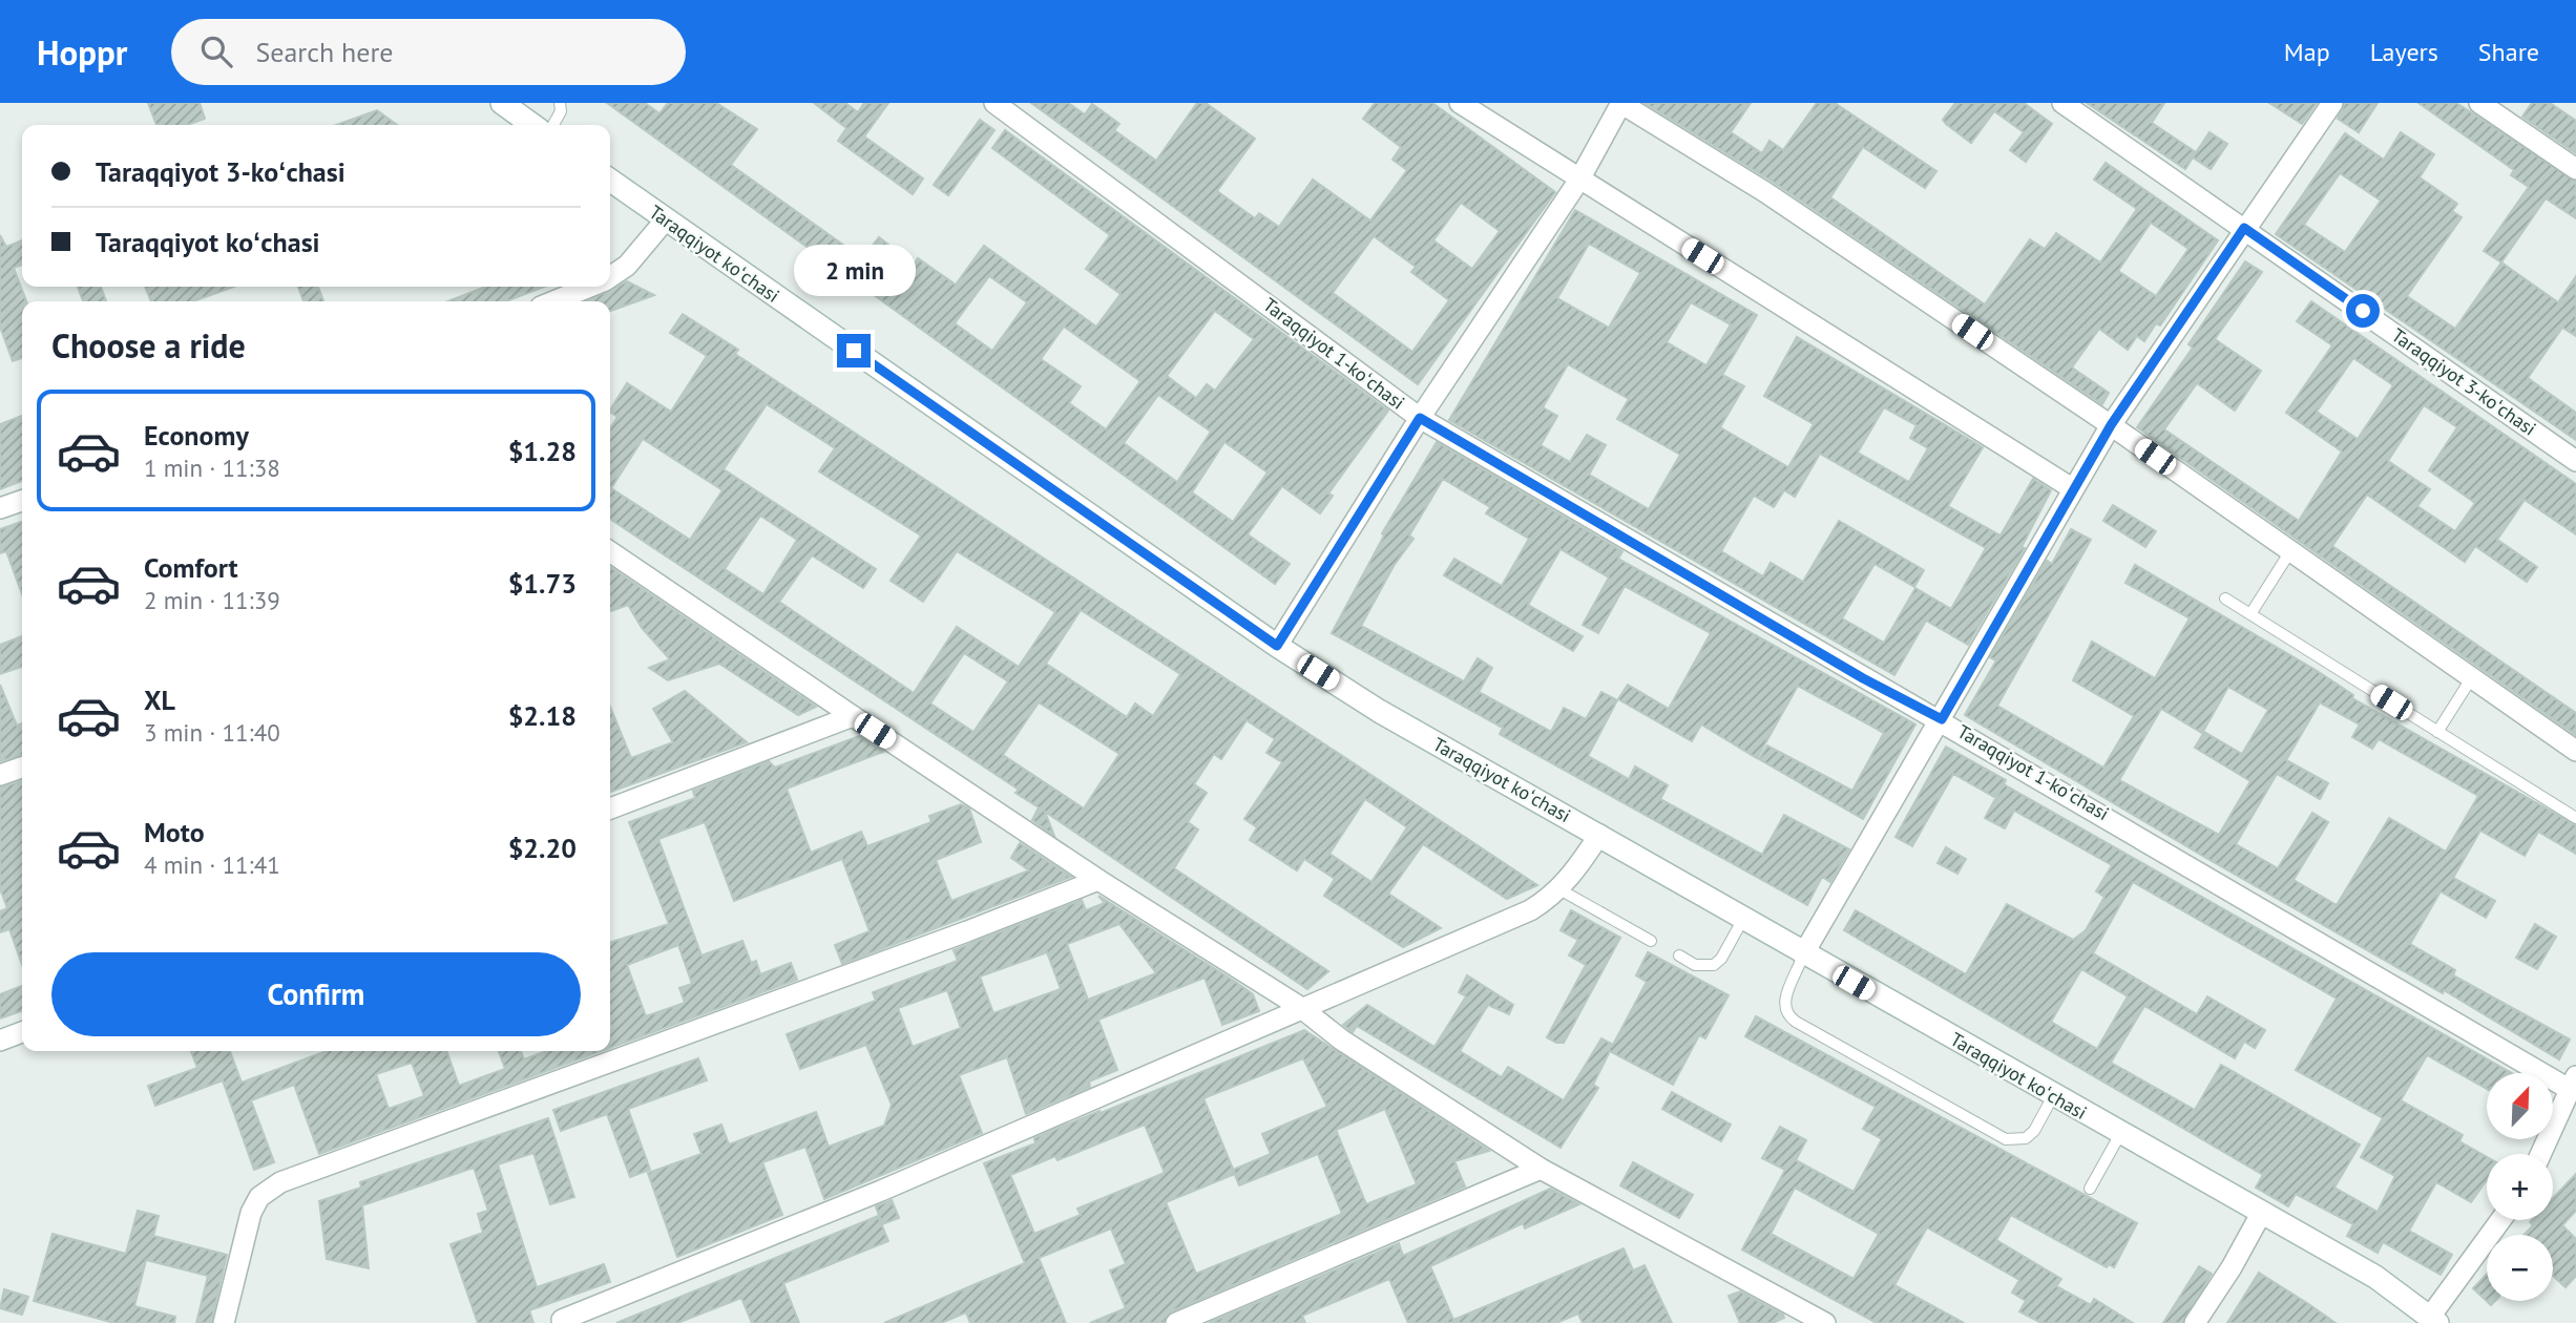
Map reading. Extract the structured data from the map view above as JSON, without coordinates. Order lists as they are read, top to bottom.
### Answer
{
  "streets": {
    "street": ["Taraqqiyot koʻchasi", "Taraqqiyot 1-koʻchasi", "Taraqqiyot 3-koʻchasi"]
  },
  "north": "top right",
  "page": {
    "header": "Hoppr",
    "search": "Search here",
    "nav": ["Map", "Layers", "Share"],
    "banner": ["Taraqqiyot 3-koʻchasi", "Taraqqiyot koʻchasi"],
    "bubble": "2 min",
    "heading": "Choose a ride",
    "list": [
      {
        "name": "Economy",
        "note": "1 min · 11:38",
        "value": "$1.28"
      },
      {
        "name": "Comfort",
        "note": "2 min · 11:39",
        "value": "$1.73"
      },
      {
        "name": "XL",
        "note": "3 min · 11:40",
        "value": "$2.18"
      },
      {
        "name": "Moto",
        "note": "4 min · 11:41",
        "value": "$2.20"
      }
    ],
    "buttons": "Confirm",
    "map_buttons": ["+", "−"]
  }
}
